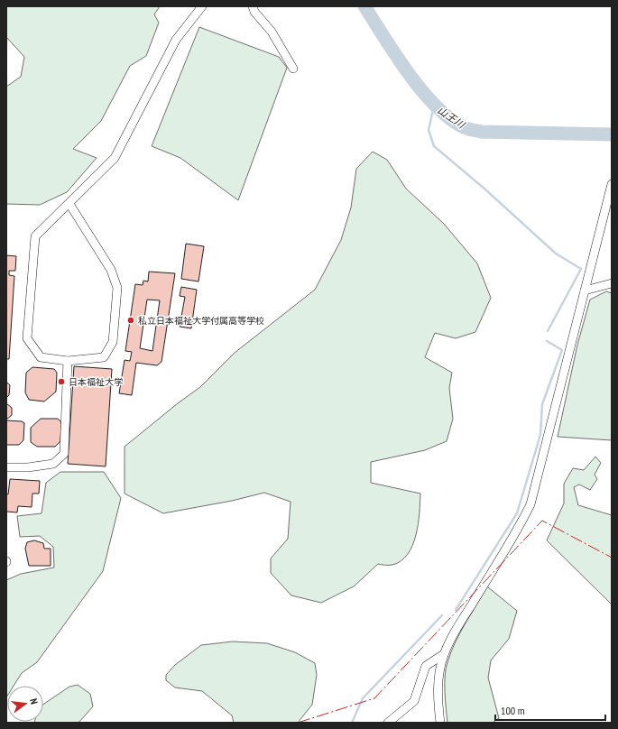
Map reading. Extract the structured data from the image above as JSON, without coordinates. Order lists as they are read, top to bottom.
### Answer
{
  "water": ["山王川"],
  "places": ["私立日本福祉大学付属高等学校", "日本福祉大学"],
  "scale_bar": "100 m",
  "north": "right"
}
